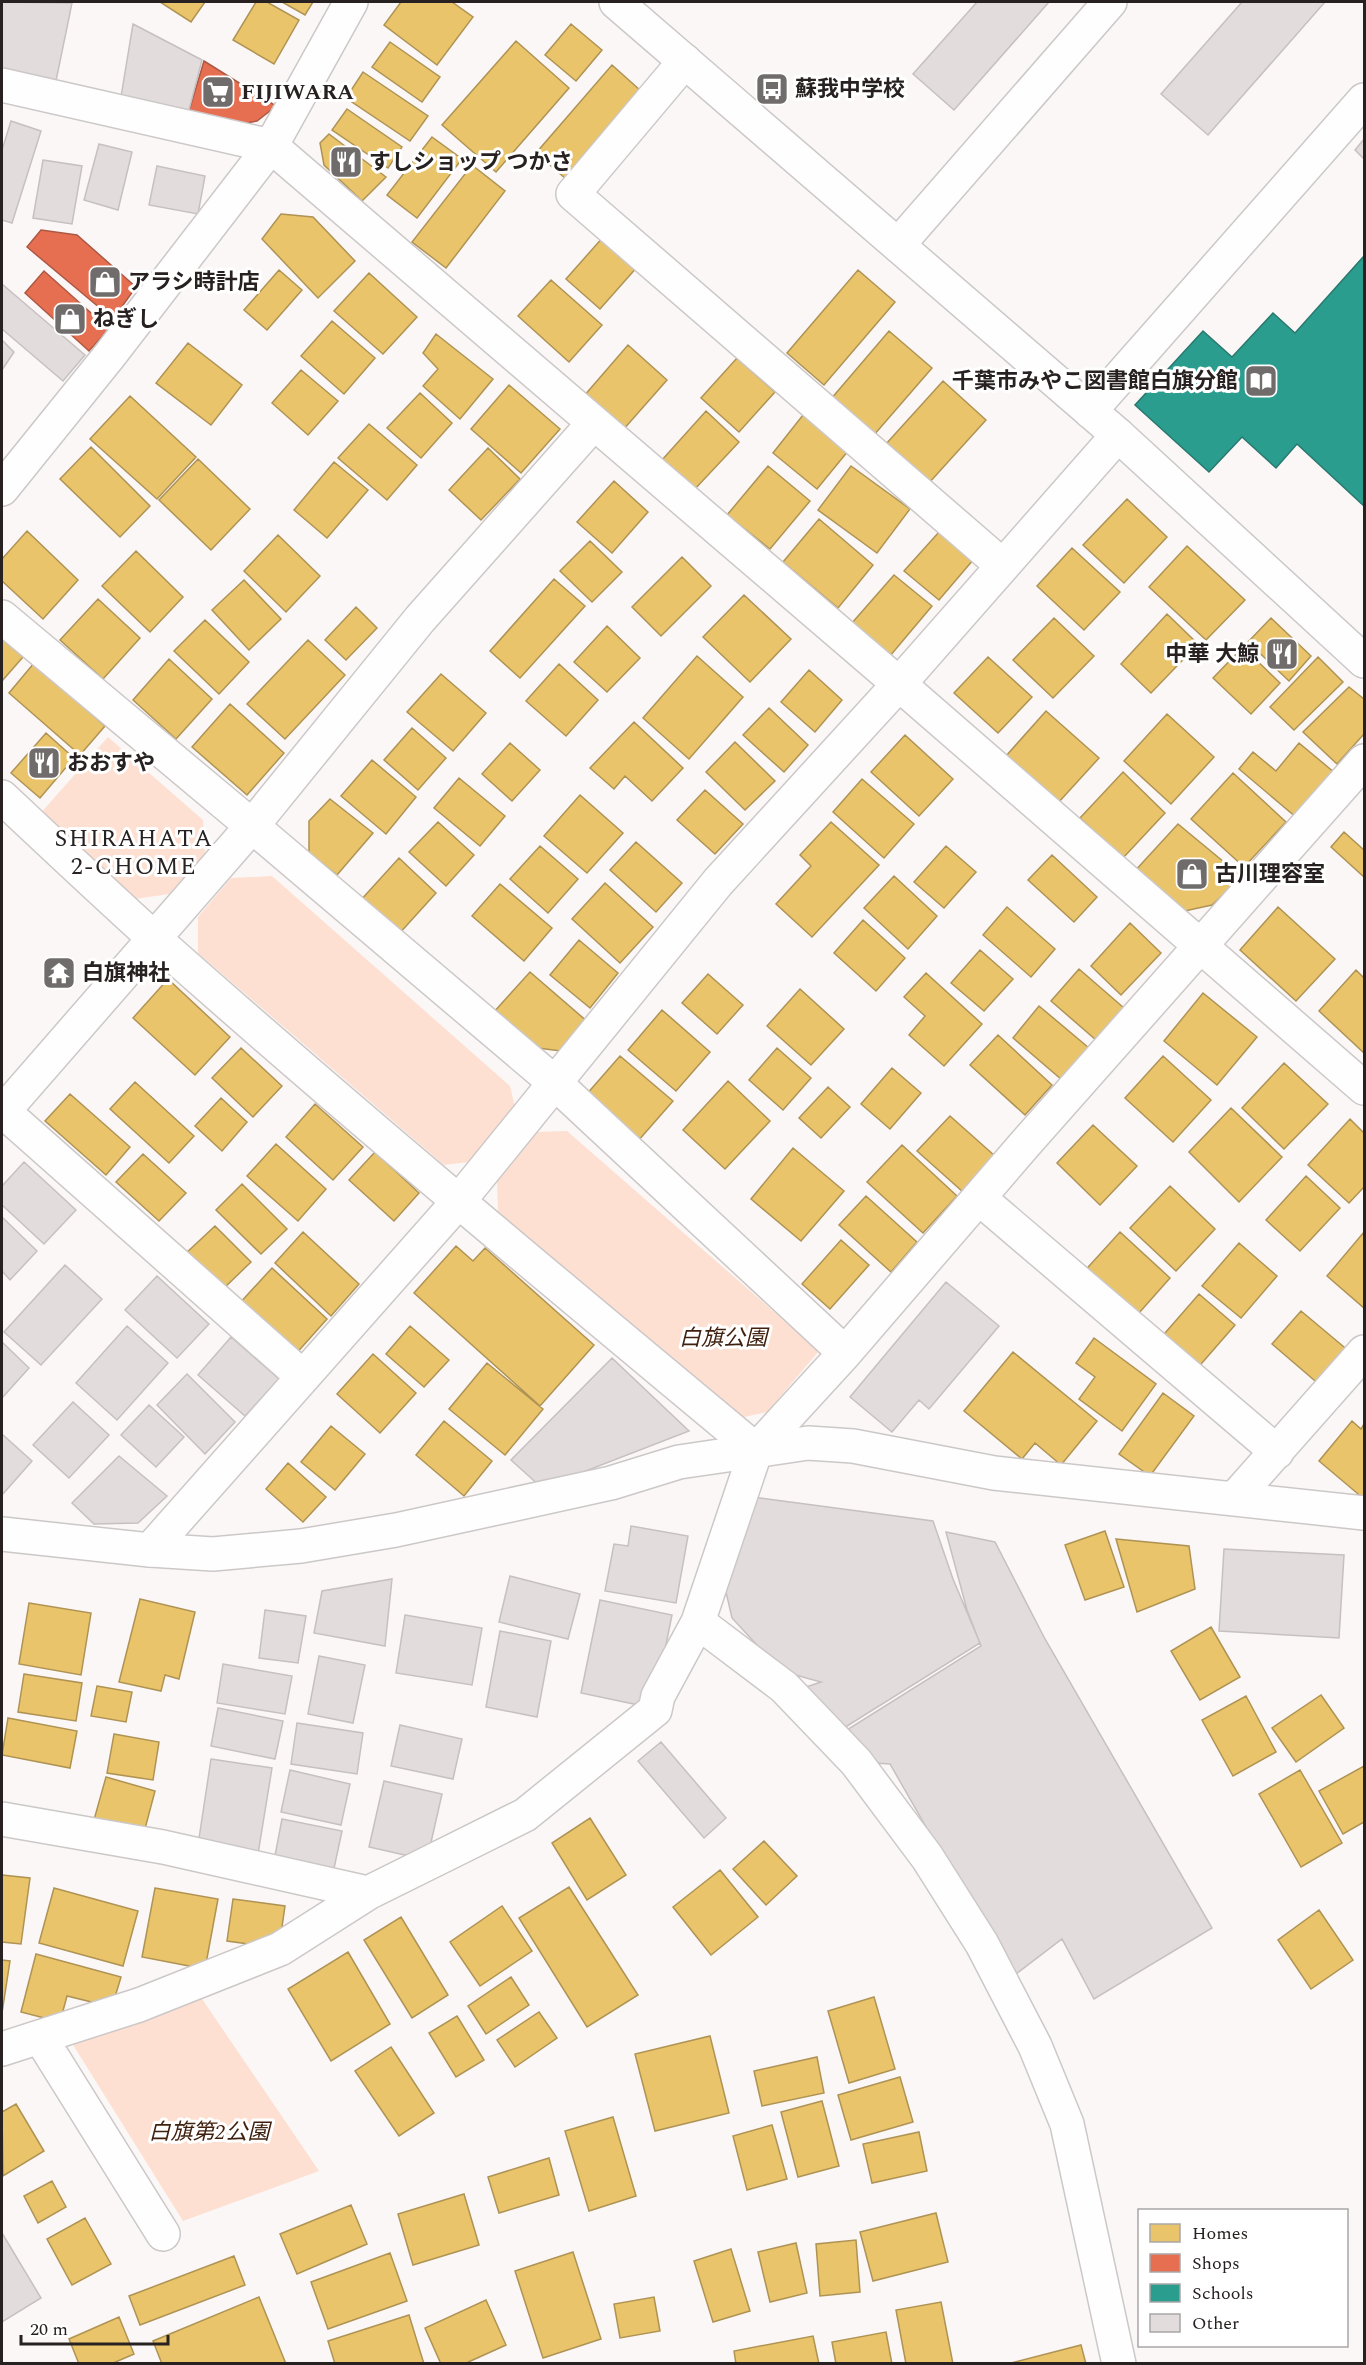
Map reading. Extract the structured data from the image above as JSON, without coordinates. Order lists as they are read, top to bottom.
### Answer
{
  "districts": ["SHIRAHATA 2-CHOME"],
  "parks": ["白旗公園", "白旗第2公園"],
  "places": {
    "bus stop": ["蘇我中学校"],
    "supermarket": ["FIJIWARA"],
    "restaurant": ["すしショップ つかさ", "中華 大鯨", "おおすや"],
    "shop": ["アラシ時計店", "ねぎし", "古川理容室"],
    "library": ["千葉市みやこ図書館白旗分館"],
    "temple": ["白旗神社"]
  },
  "legend": [
    "Homes",
    "Shops",
    "Schools",
    "Other"
  ],
  "scale_bar": "20 m"
}
